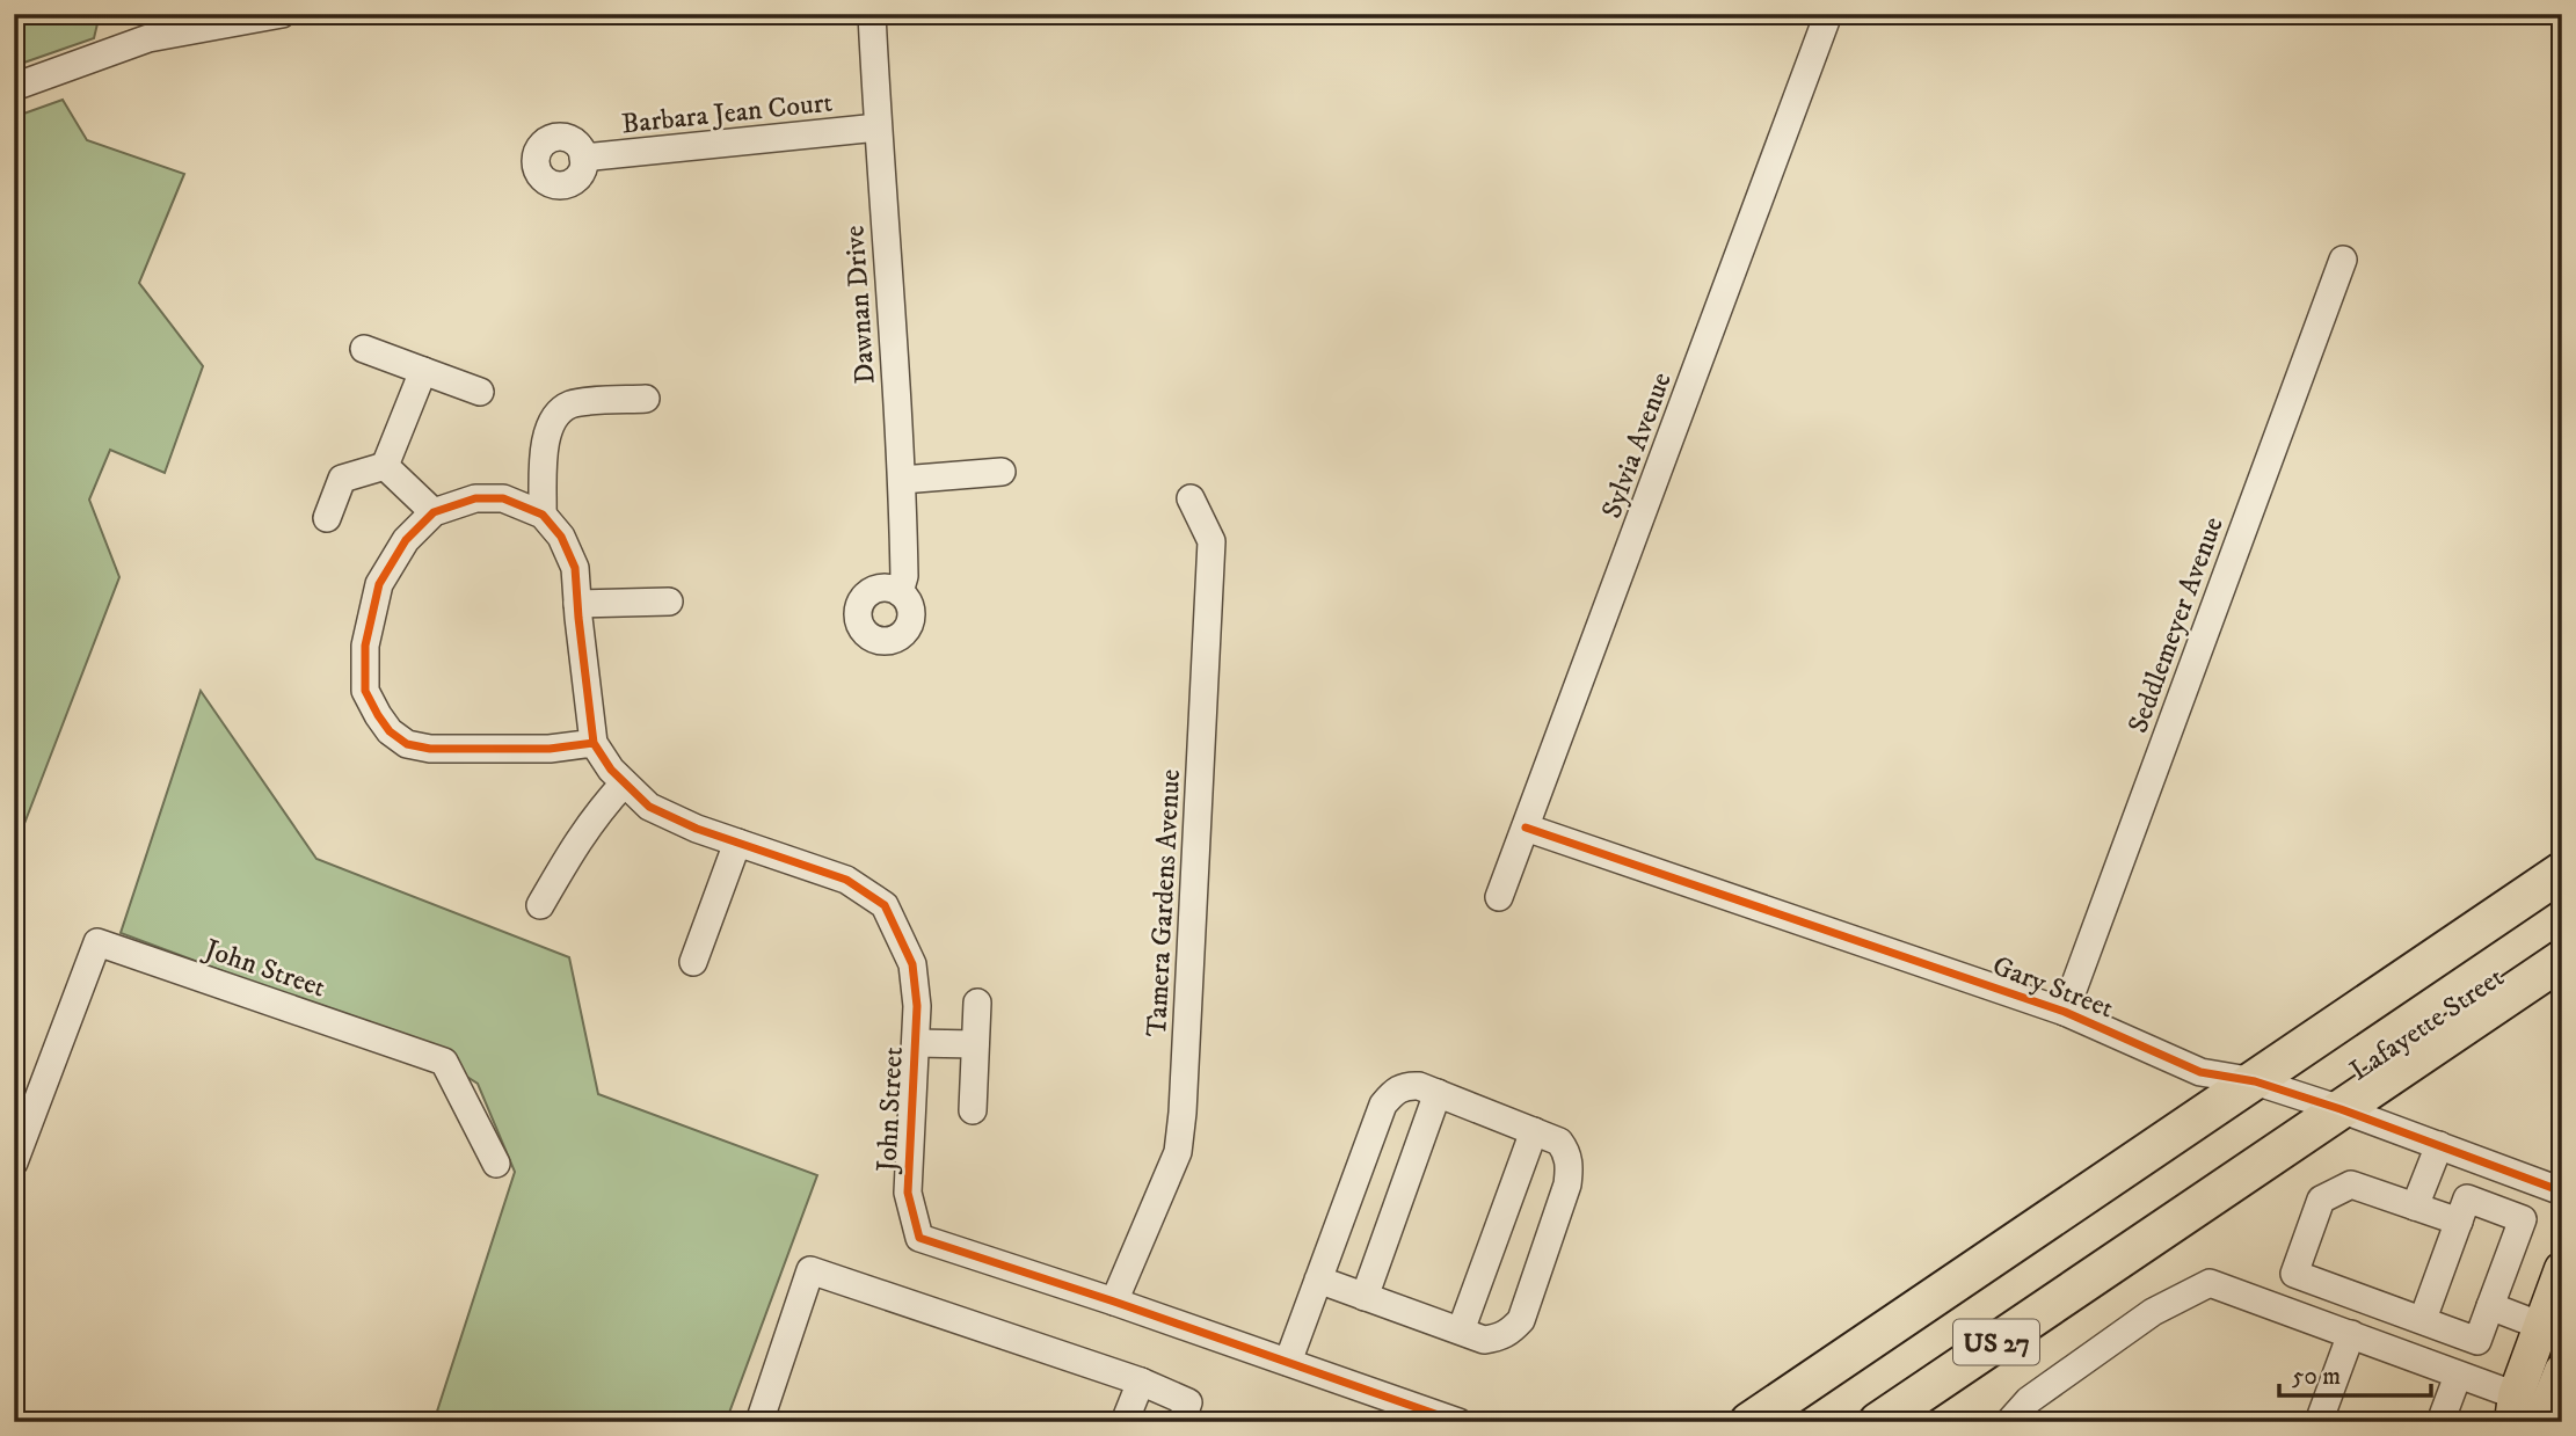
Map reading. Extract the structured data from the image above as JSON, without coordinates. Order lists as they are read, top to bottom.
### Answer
{
  "streets": {
    "highway": ["Lafayette Street", "US 27"],
    "street": [
      "Barbara Jean Court",
      "Dawnan Drive",
      "Sylvia Avenue",
      "Seddlemeyer Avenue",
      "Tamera Gardens Avenue",
      "John Street",
      "Gary Street"
    ]
  },
  "crossings": [
    ["Barbara Jean Court", "Dawnan Drive"],
    ["Sylvia Avenue", "Gary Street"],
    ["Seddlemeyer Avenue", "Gary Street"],
    ["Tamera Gardens Avenue", "John Street"],
    ["Gary Street", "Lafayette Street"]
  ],
  "scale_bar": "50 m"
}
